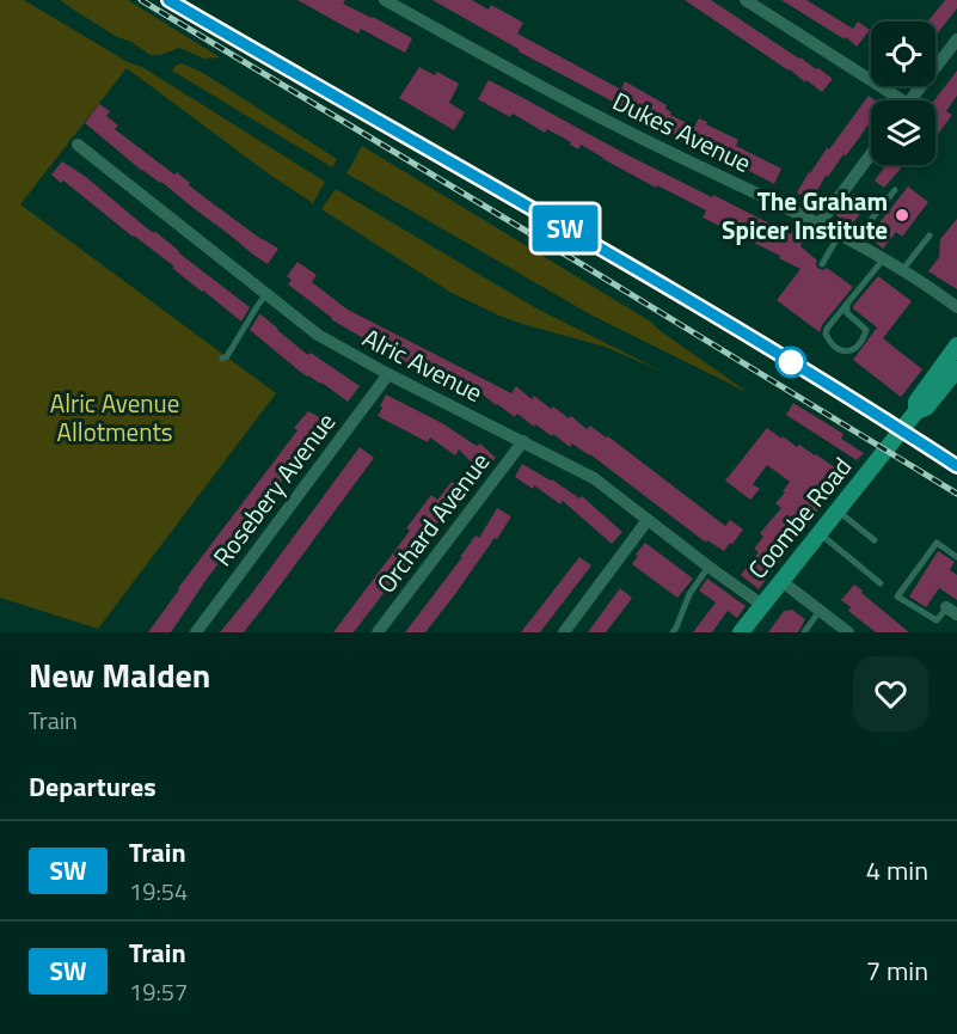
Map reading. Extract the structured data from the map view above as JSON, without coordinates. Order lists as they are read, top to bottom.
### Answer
{
  "streets": {
    "main road": ["Coombe Road"],
    "street": [
      "Dukes Avenue",
      "Alric Avenue",
      "Rosebery Avenue",
      "Orchard Avenue"
    ]
  },
  "crossings": [
    ["Alric Avenue", "Rosebery Avenue"],
    ["Alric Avenue", "Coombe Road"],
    ["Alric Avenue", "Orchard Avenue"]
  ],
  "parks": ["Alric Avenue Allotments"],
  "places": ["The Graham Spicer Institute"],
  "page": {
    "on_map": "SW",
    "heading": [
      ["New Malden", "Train"],
      "Departures"
    ],
    "list": [
      {
        "mark": "SW",
        "name": "Train",
        "note": "19:54",
        "value": "4 min"
      },
      {
        "mark": "SW",
        "name": "Train",
        "note": "19:57",
        "value": "7 min"
      }
    ]
  }
}
